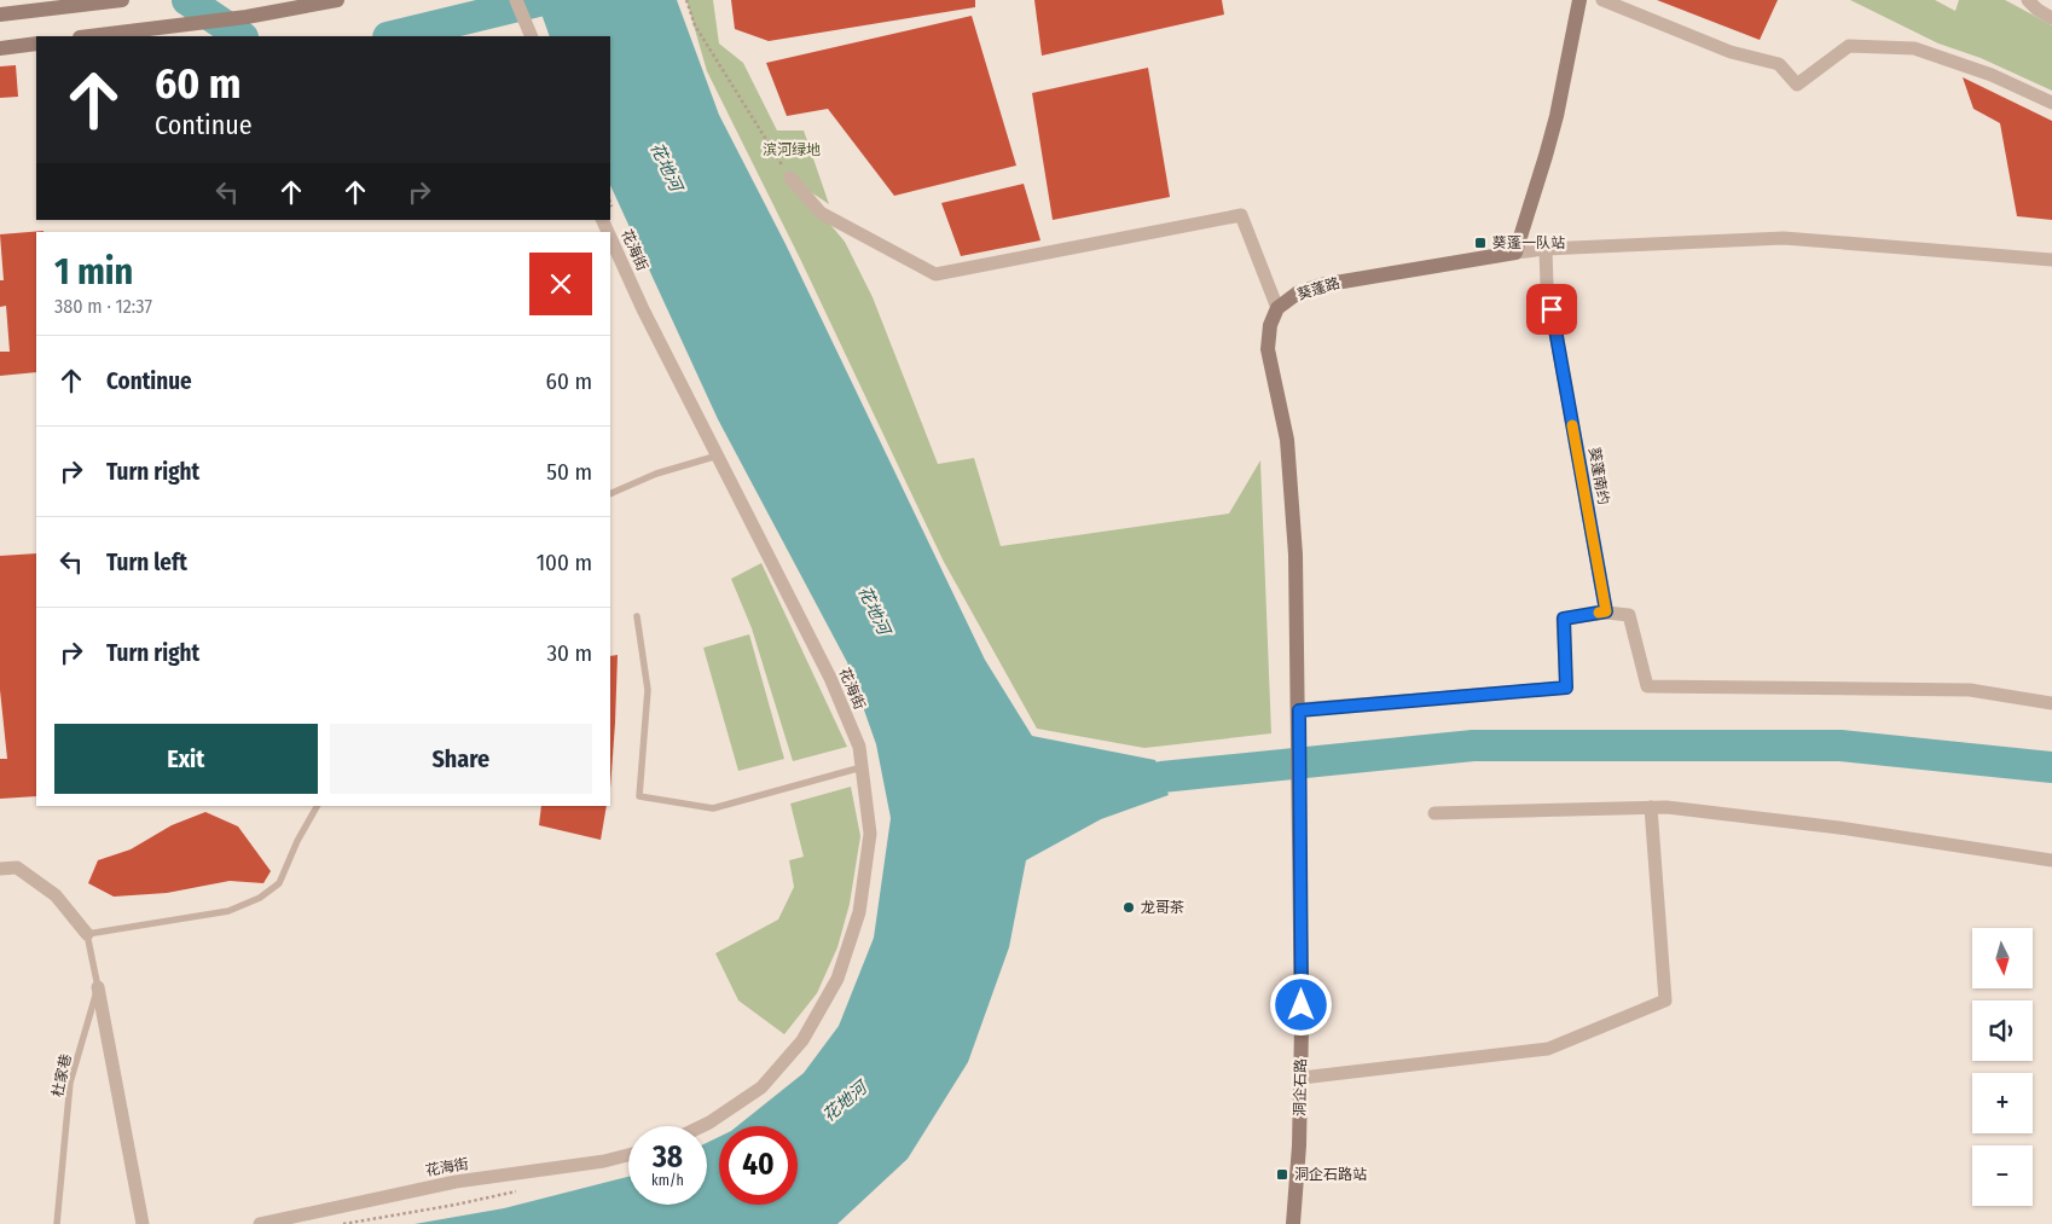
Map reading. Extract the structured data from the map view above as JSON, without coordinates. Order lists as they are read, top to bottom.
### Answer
{
  "streets": {
    "street": [
      "花海街",
      "葵蓬路",
      "葵蓬南约",
      "洞企石路"
    ],
    "lane": ["杜家巷"]
  },
  "water": ["花地河"],
  "parks": ["滨河绿地"],
  "places": {
    "transit": ["葵蓬一队站", "洞企石路站"],
    "other": ["龙哥茶"]
  },
  "north": "bottom",
  "page": {
    "turn": ["60 m", "Continue"],
    "heading": ["1 min", "380 m · 12:37"],
    "list": [
      {
        "name": "Continue",
        "value": "60 m"
      },
      {
        "name": "Turn right",
        "value": "50 m"
      },
      {
        "name": "Turn left",
        "value": "100 m"
      },
      {
        "name": "Turn right",
        "value": "30 m"
      }
    ],
    "buttons": ["Exit", "Share"],
    "map_buttons": ["+", "−"],
    "speed": "38 km/h",
    "limit": "40"
  }
}
